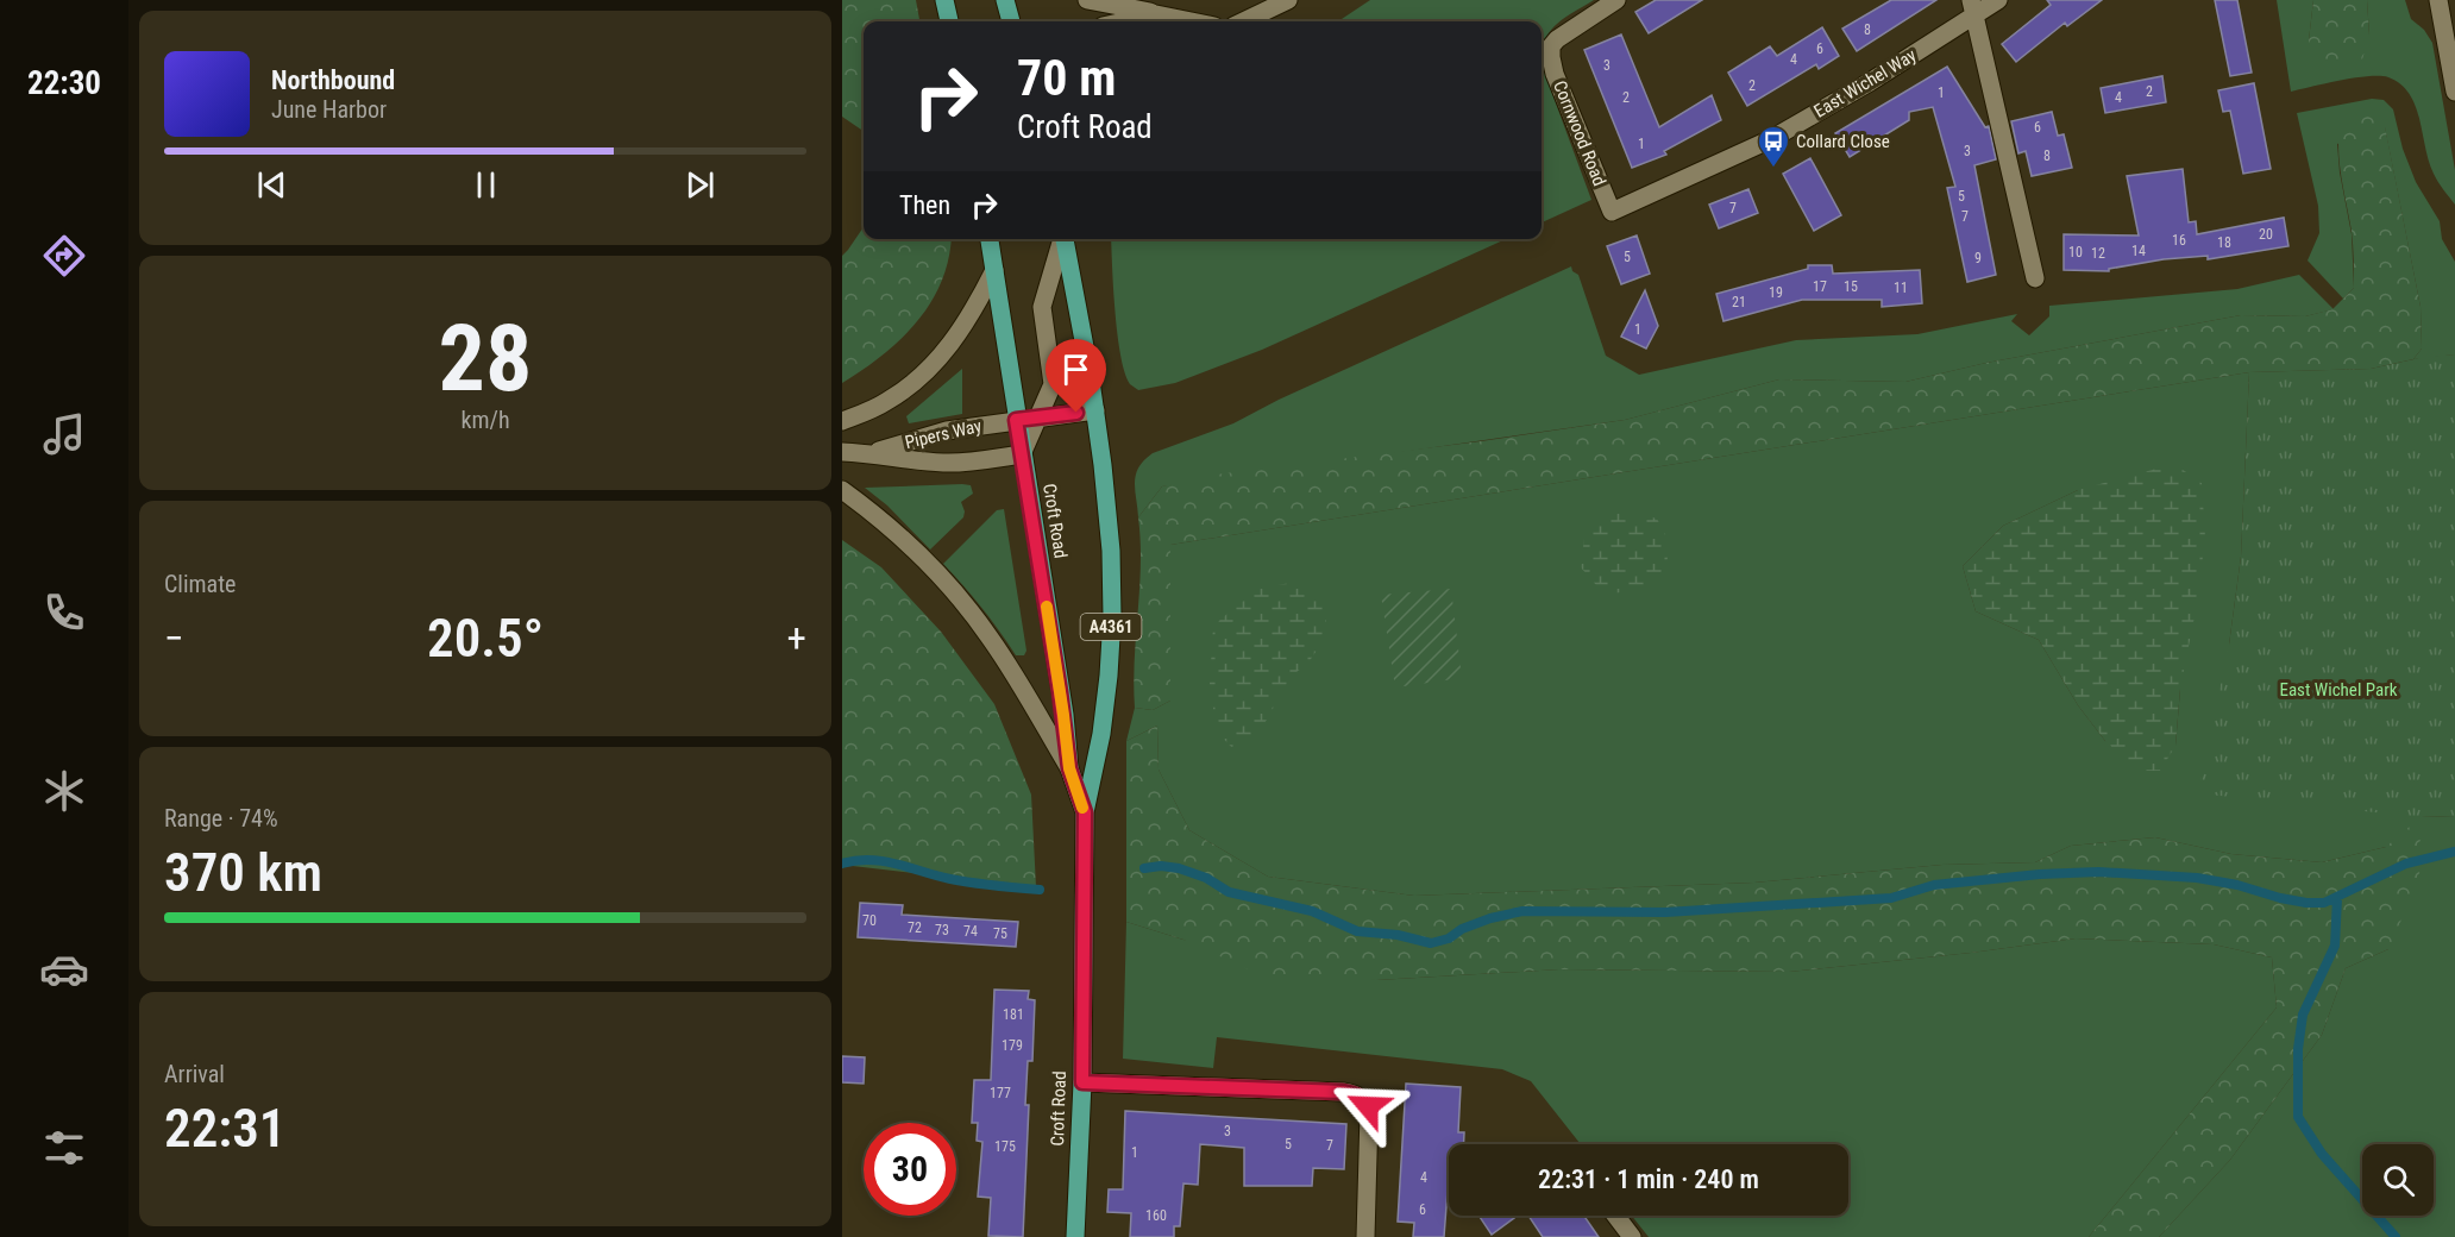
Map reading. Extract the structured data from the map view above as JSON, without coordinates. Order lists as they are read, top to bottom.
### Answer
{
  "streets": {
    "main road": ["Croft Road", "A4361"],
    "street": ["East Wichel Way", "Cornwood Road", "Pipers Way"]
  },
  "crossings": [
    ["East Wichel Way", "Cornwood Road"],
    ["Pipers Way", "Croft Road"]
  ],
  "parks": ["East Wichel Park"],
  "places": {
    "bus stop": ["Collard Close"]
  },
  "house_numbers": [
    "8",
    "6",
    "4",
    "3",
    "2",
    "2",
    "1",
    "2",
    "4",
    "6",
    "1",
    "3",
    "8",
    "5",
    "7",
    "7",
    "20",
    "16",
    "18",
    "14",
    "10",
    "12",
    "5",
    "9",
    "17",
    "15",
    "11",
    "19",
    "21",
    "1",
    "70",
    "72",
    "73",
    "74",
    "75",
    "181",
    "179",
    "177",
    "3",
    "5",
    "7",
    "175",
    "1",
    "4",
    "6",
    "160"
  ],
  "page": {
    "tabs": "22:30",
    "turn": ["70 m", "Croft Road"],
    "song": ["Northbound", "June Harbor"],
    "then": "Then",
    "tile": [
      ["28", "km/h"],
      "Climate",
      ["Range · 74%", "370 km"],
      ["Arrival", "22:31"]
    ],
    "heat": ["−", "20.5°", "+"],
    "limit": "30",
    "trip": "22:31 · 1 min · 240 m"
  }
}
